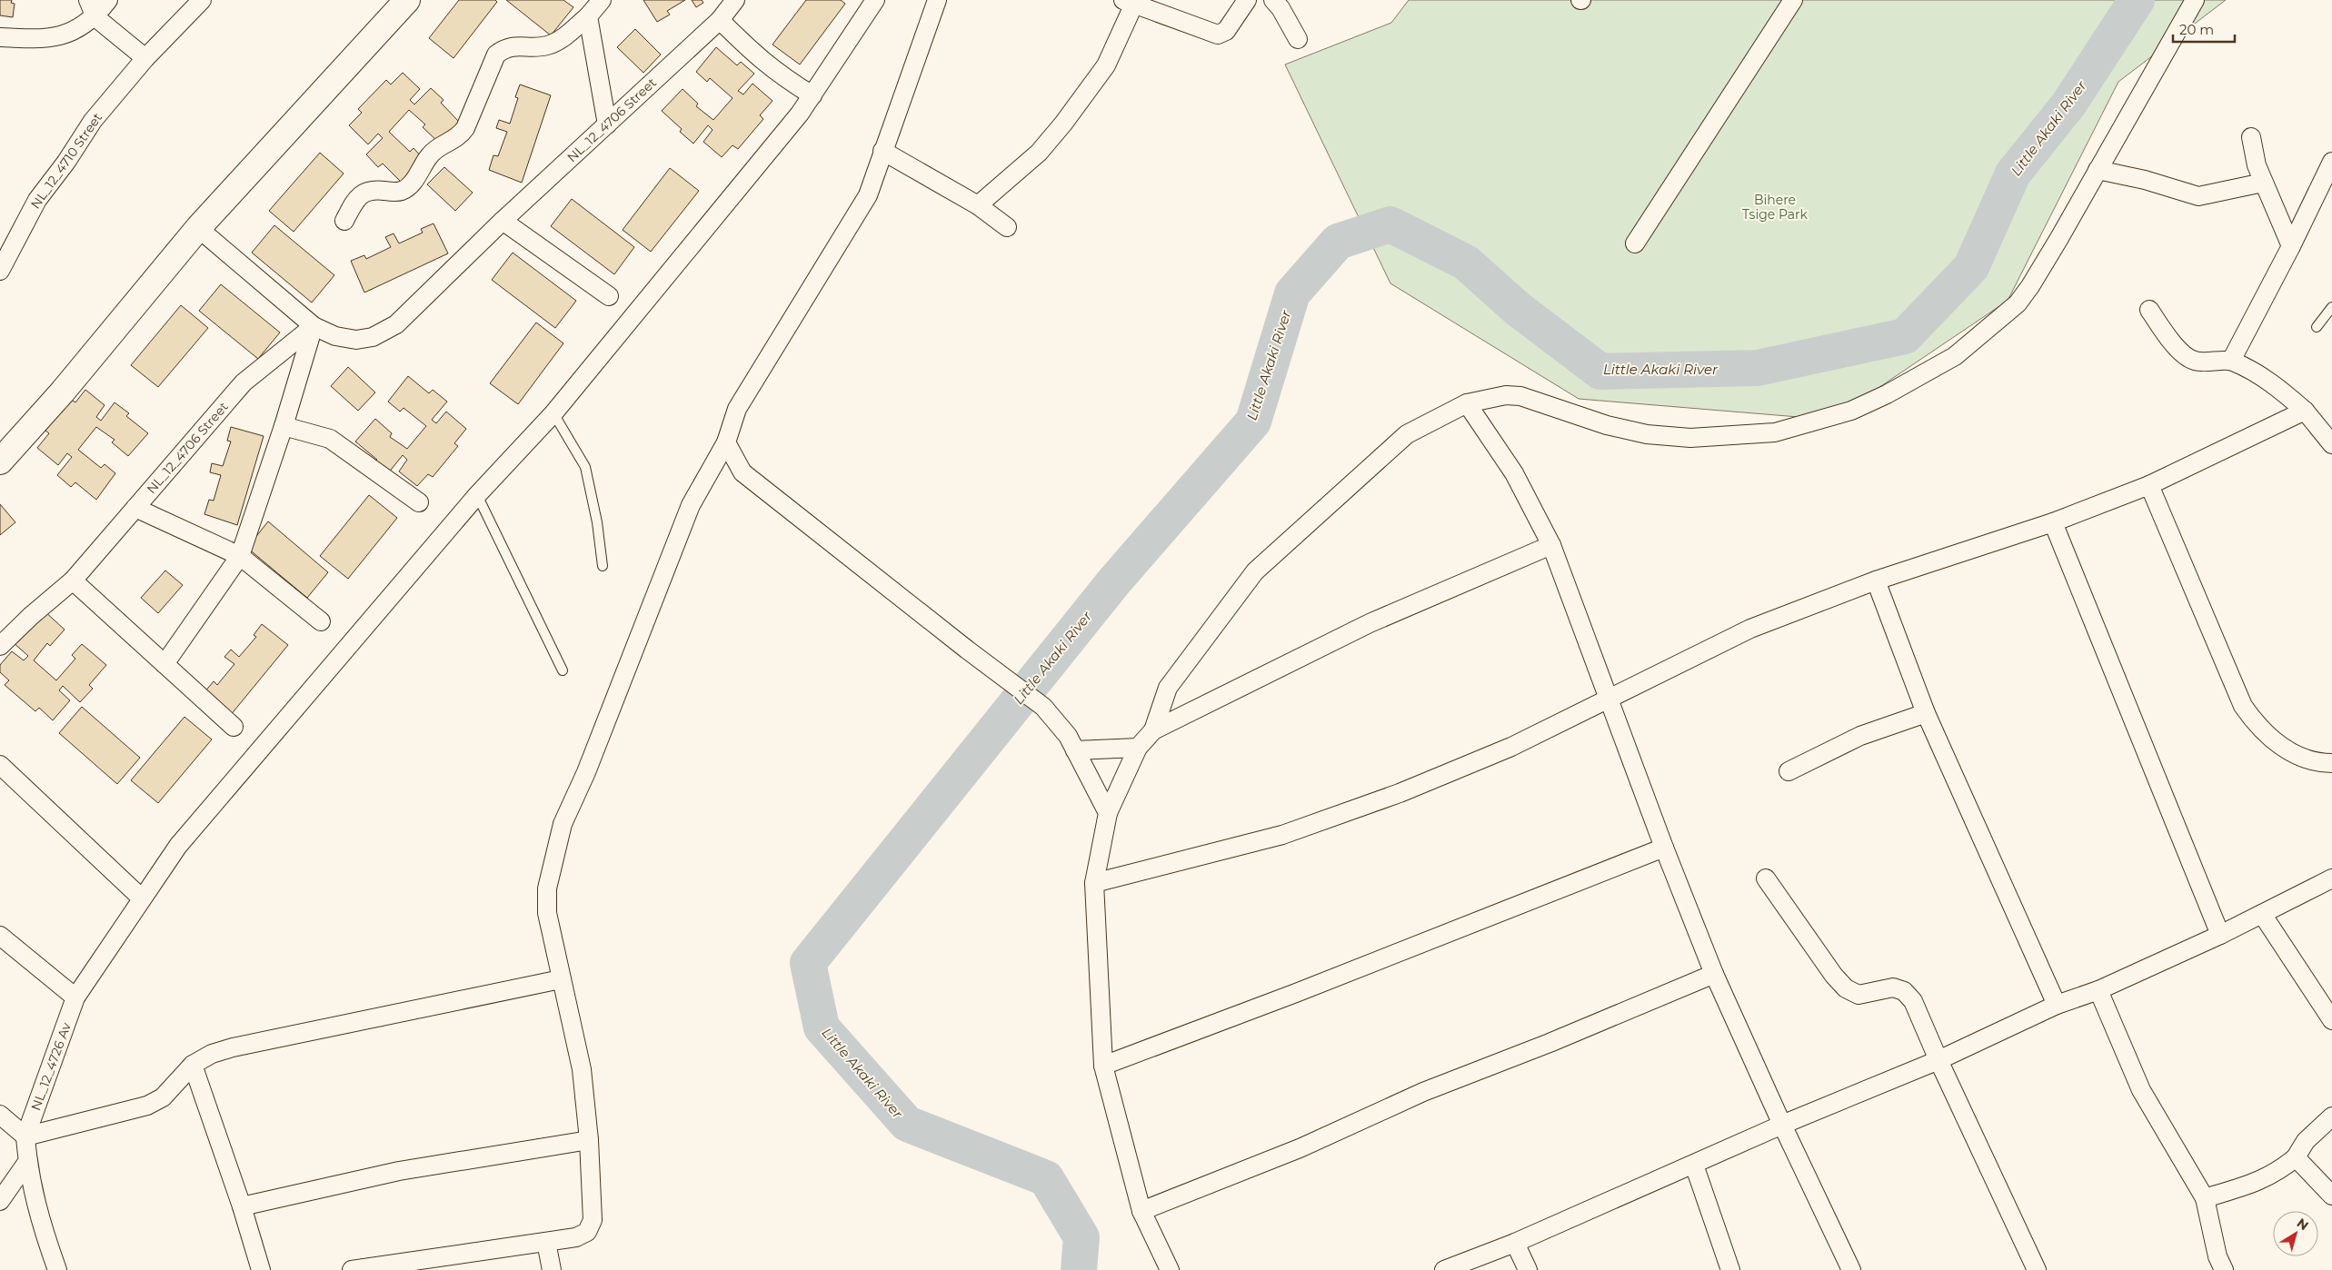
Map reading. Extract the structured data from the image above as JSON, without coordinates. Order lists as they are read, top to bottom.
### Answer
{
  "streets": {
    "street": ["NL_12_4706 Street", "NL_12_4710 Street", "NL_12_4726 Av"]
  },
  "water": ["Little Akaki River"],
  "parks": ["Bihere Tsige Park"],
  "scale_bar": "20 m",
  "north": "top right"
}
